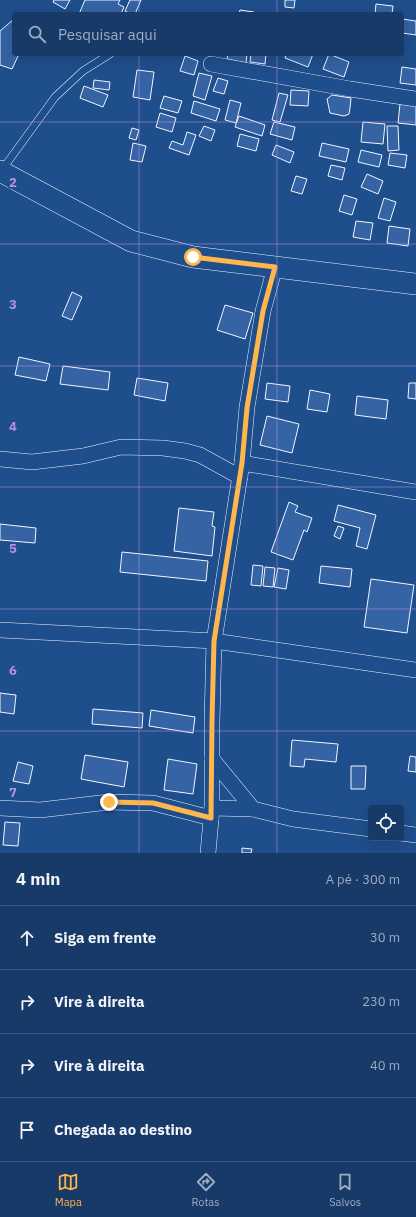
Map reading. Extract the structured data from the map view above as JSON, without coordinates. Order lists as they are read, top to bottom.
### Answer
{
  "page": {
    "search": "Pesquisar aqui",
    "heading": ["4 min", "A pé · 300 m"],
    "list": [
      ["Siga em frente", "30 m"],
      ["Vire à direita", "230 m"],
      ["Vire à direita", "40 m"],
      "Chegada ao destino"
    ],
    "nav": ["Mapa", "Rotas", "Salvos"]
  },
  "grid": {
    "rows": [
      "2",
      "3",
      "4",
      "5",
      "6",
      "7"
    ]
  }
}
